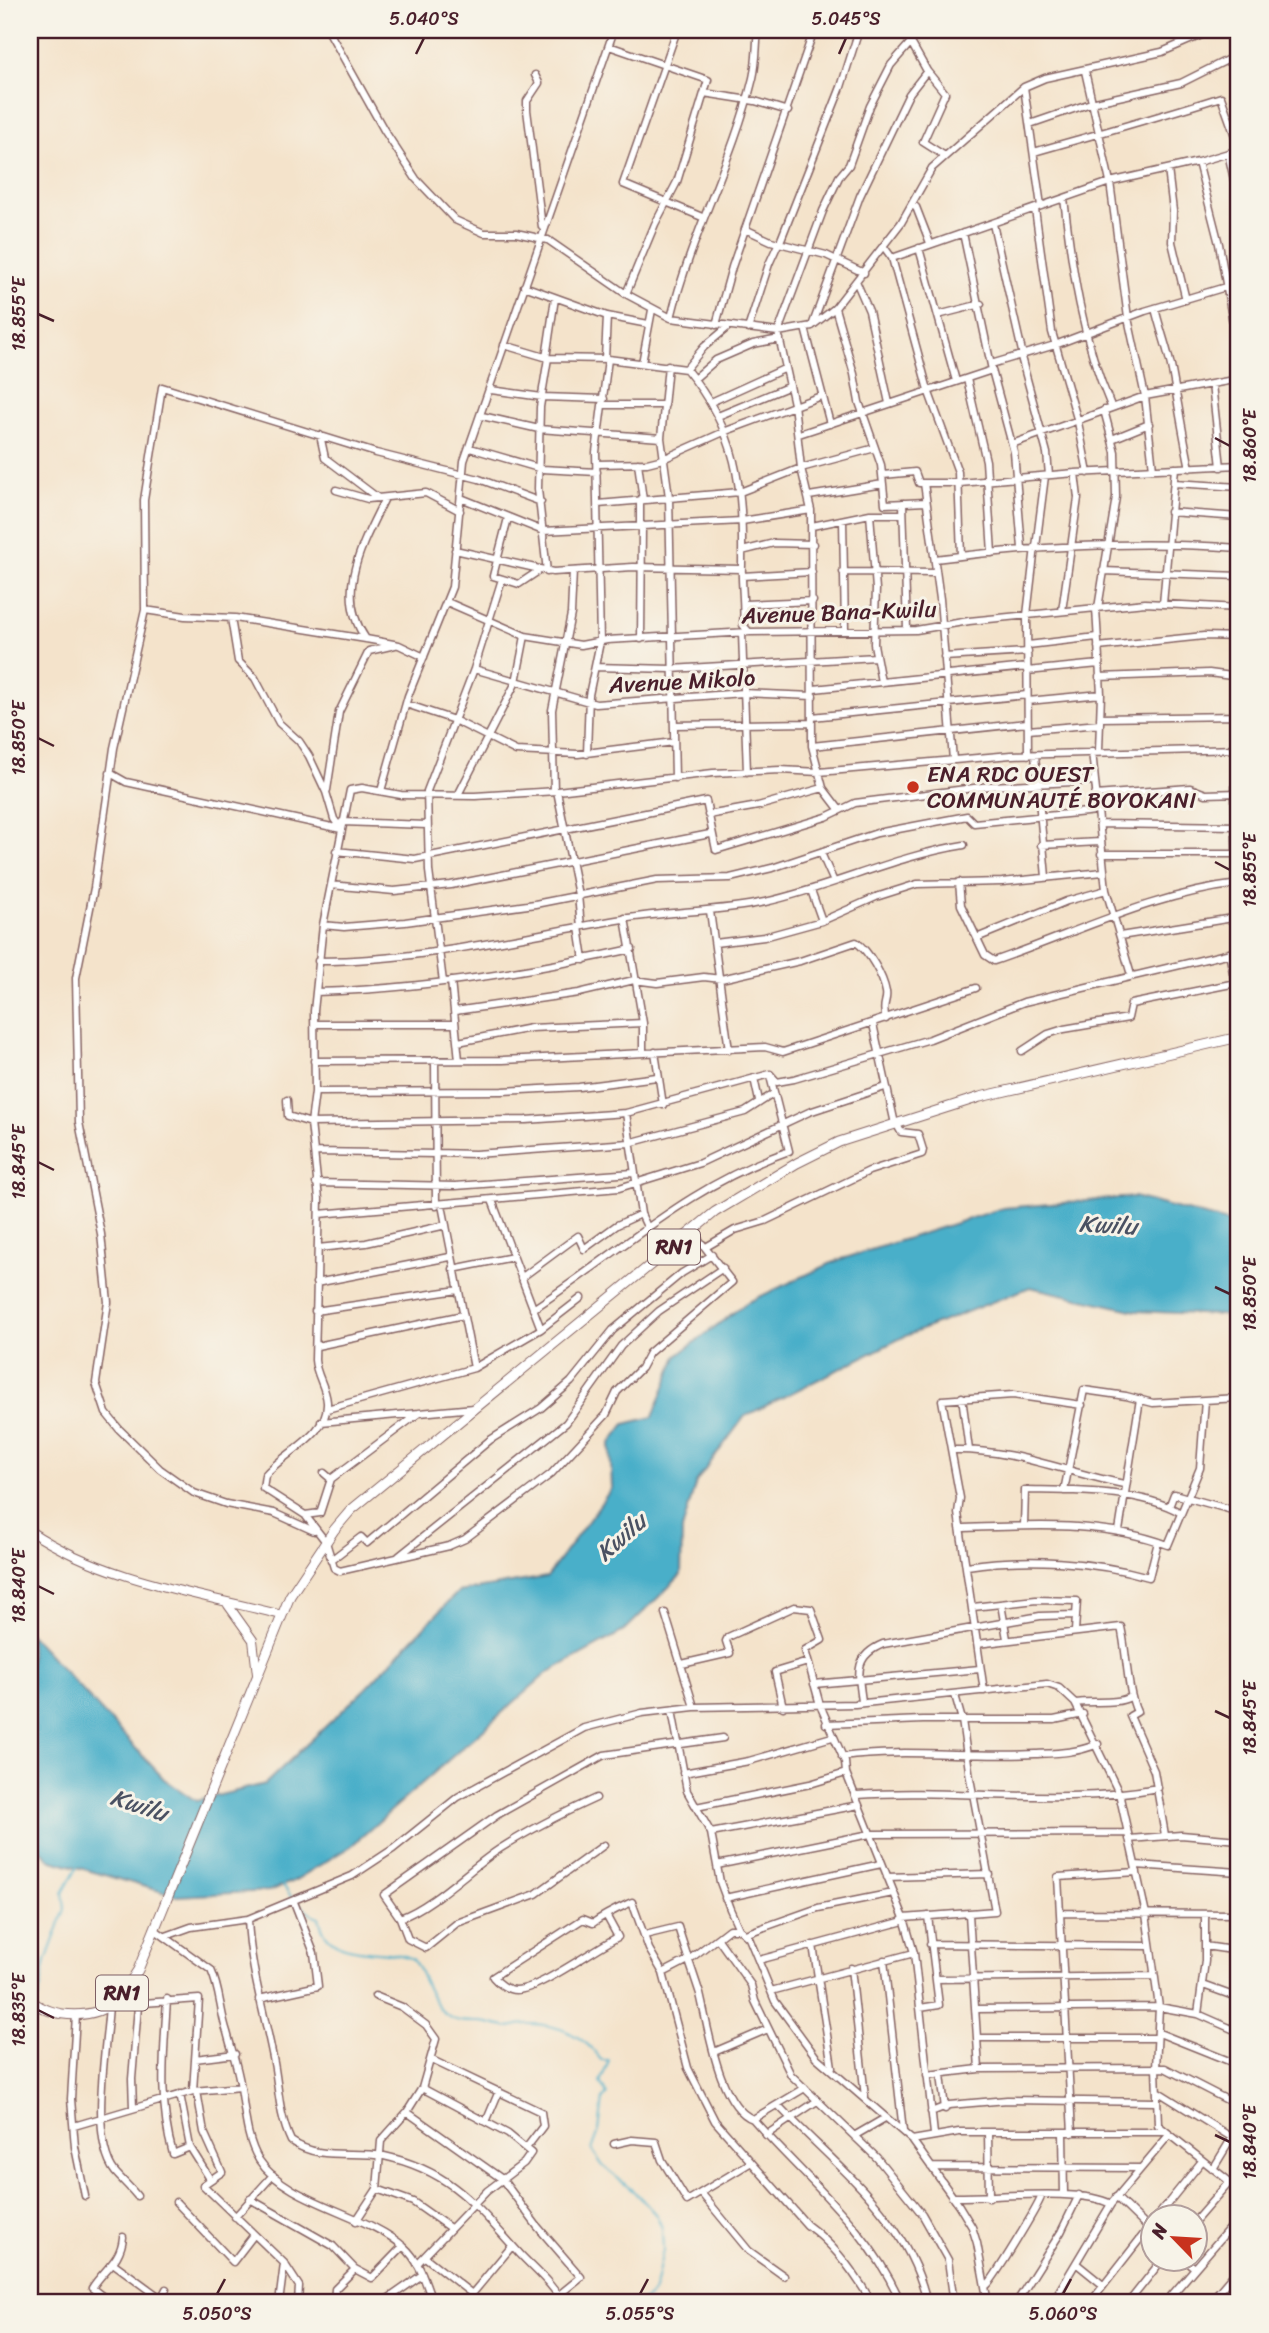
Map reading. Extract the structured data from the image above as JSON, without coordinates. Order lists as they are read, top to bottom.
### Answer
{
  "streets": {
    "highway": ["RN1"],
    "street": ["Avenue Bana-Kwilu", "Avenue Mikolo"]
  },
  "water": ["Kwilu"],
  "places": ["ENA RDC OUEST COMMUNAUTÉ BOYOKANI"],
  "north": "top left",
  "coordinates": [
    "5.040°S",
    "5.045°S",
    "18.855°E",
    "18.860°E",
    "18.850°E",
    "18.845°E",
    "18.840°E",
    "18.835°E",
    "5.050°S",
    "5.055°S",
    "5.060°S"
  ]
}
